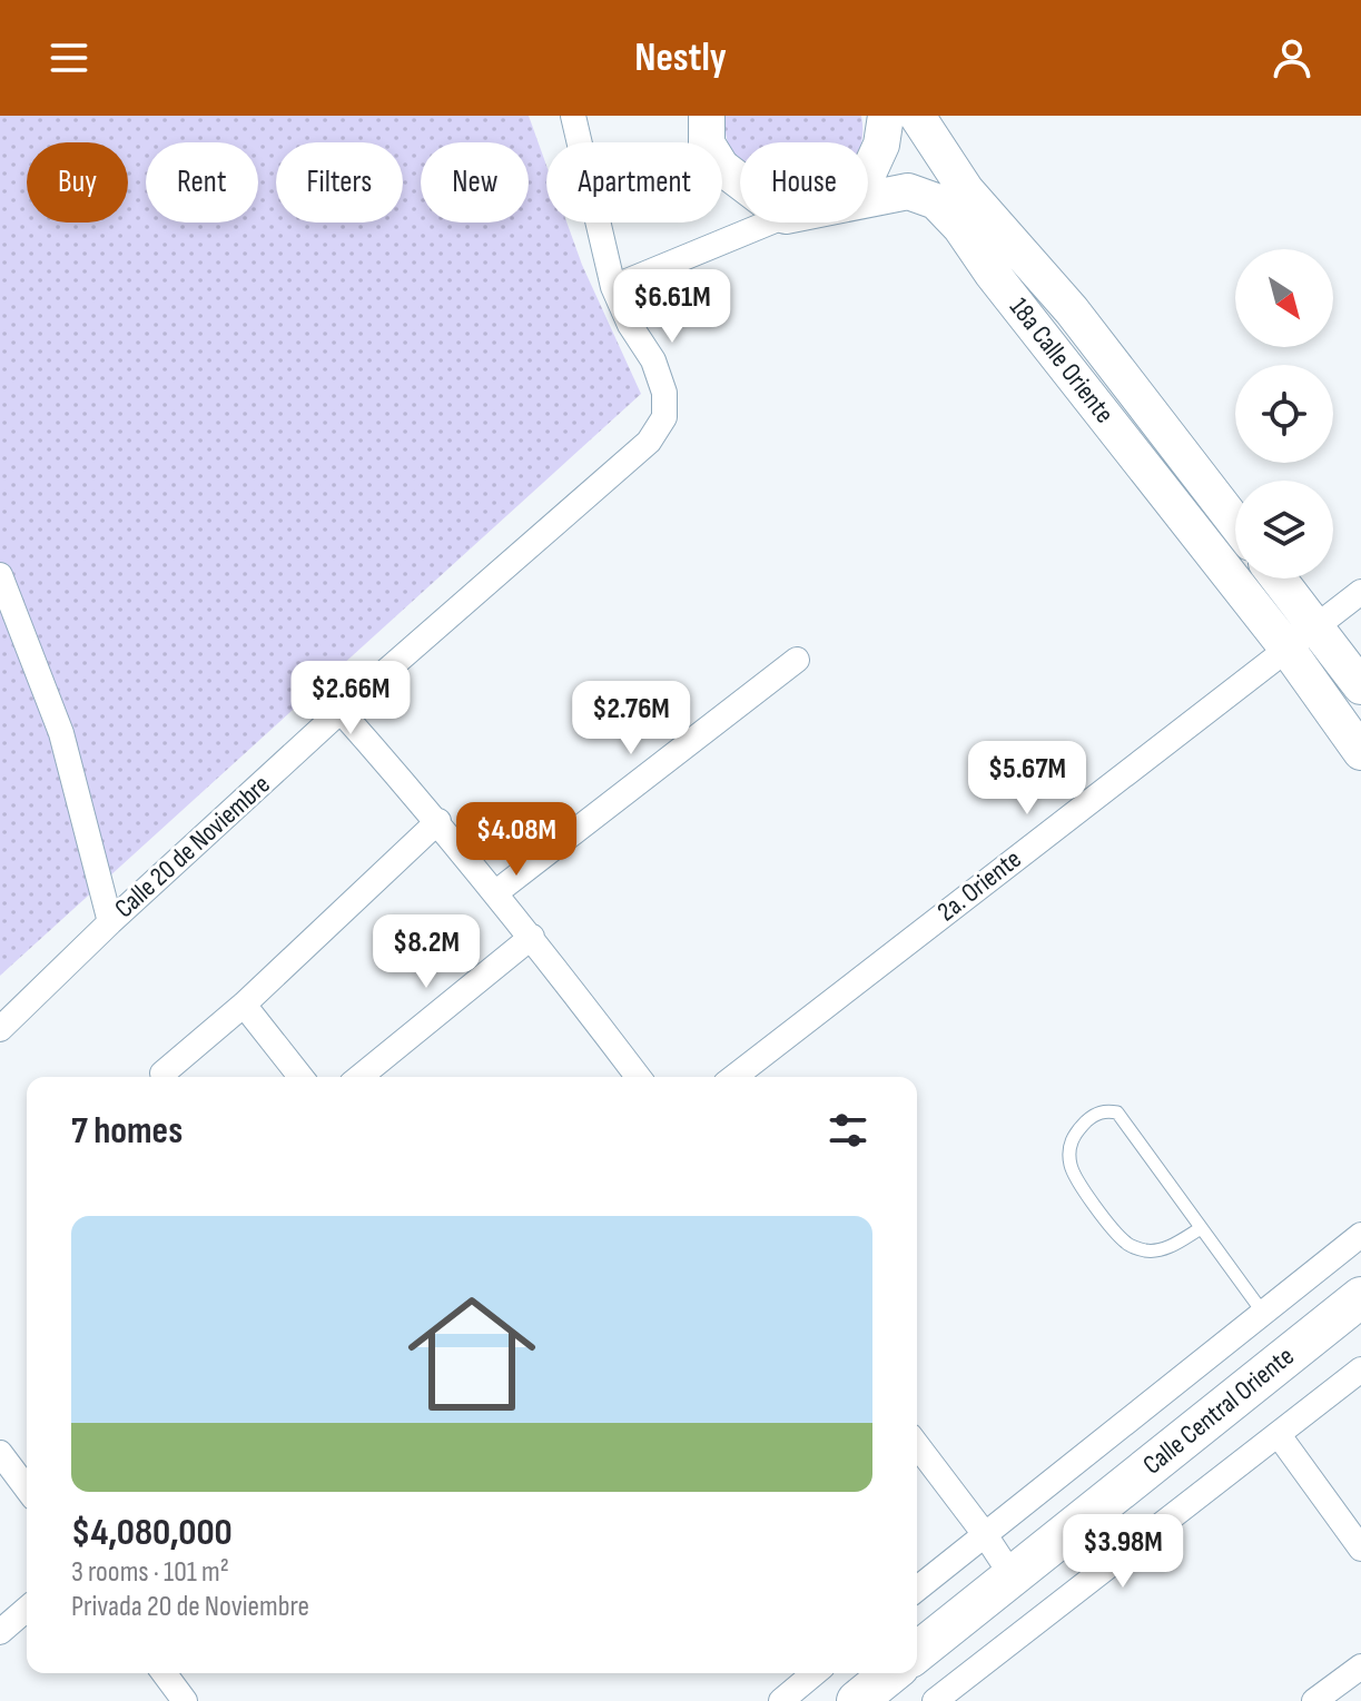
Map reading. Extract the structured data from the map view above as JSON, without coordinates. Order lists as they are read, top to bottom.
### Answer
{
  "streets": {
    "main road": ["18a Calle Oriente", "Calle Central Oriente"],
    "street": ["Calle 20 de Noviembre", "2a. Oriente"]
  },
  "crossings": [
    ["18a Calle Oriente", "2a. Oriente"]
  ],
  "north": "bottom right",
  "page": {
    "header": "Nestly",
    "chip": [
      "Buy",
      "Rent",
      "Filters",
      "New",
      "Apartment",
      "House"
    ],
    "price": [
      "$6.61M",
      "$2.66M",
      "$2.76M",
      "$5.67M",
      "$4.08M",
      "$8.2M",
      "$3.98M"
    ],
    "heading": "7 homes",
    "list": [
      {
        "name": "$4,080,000",
        "note": "3 rooms · 101 m² · Privada 20 de Noviembre"
      }
    ]
  }
}
